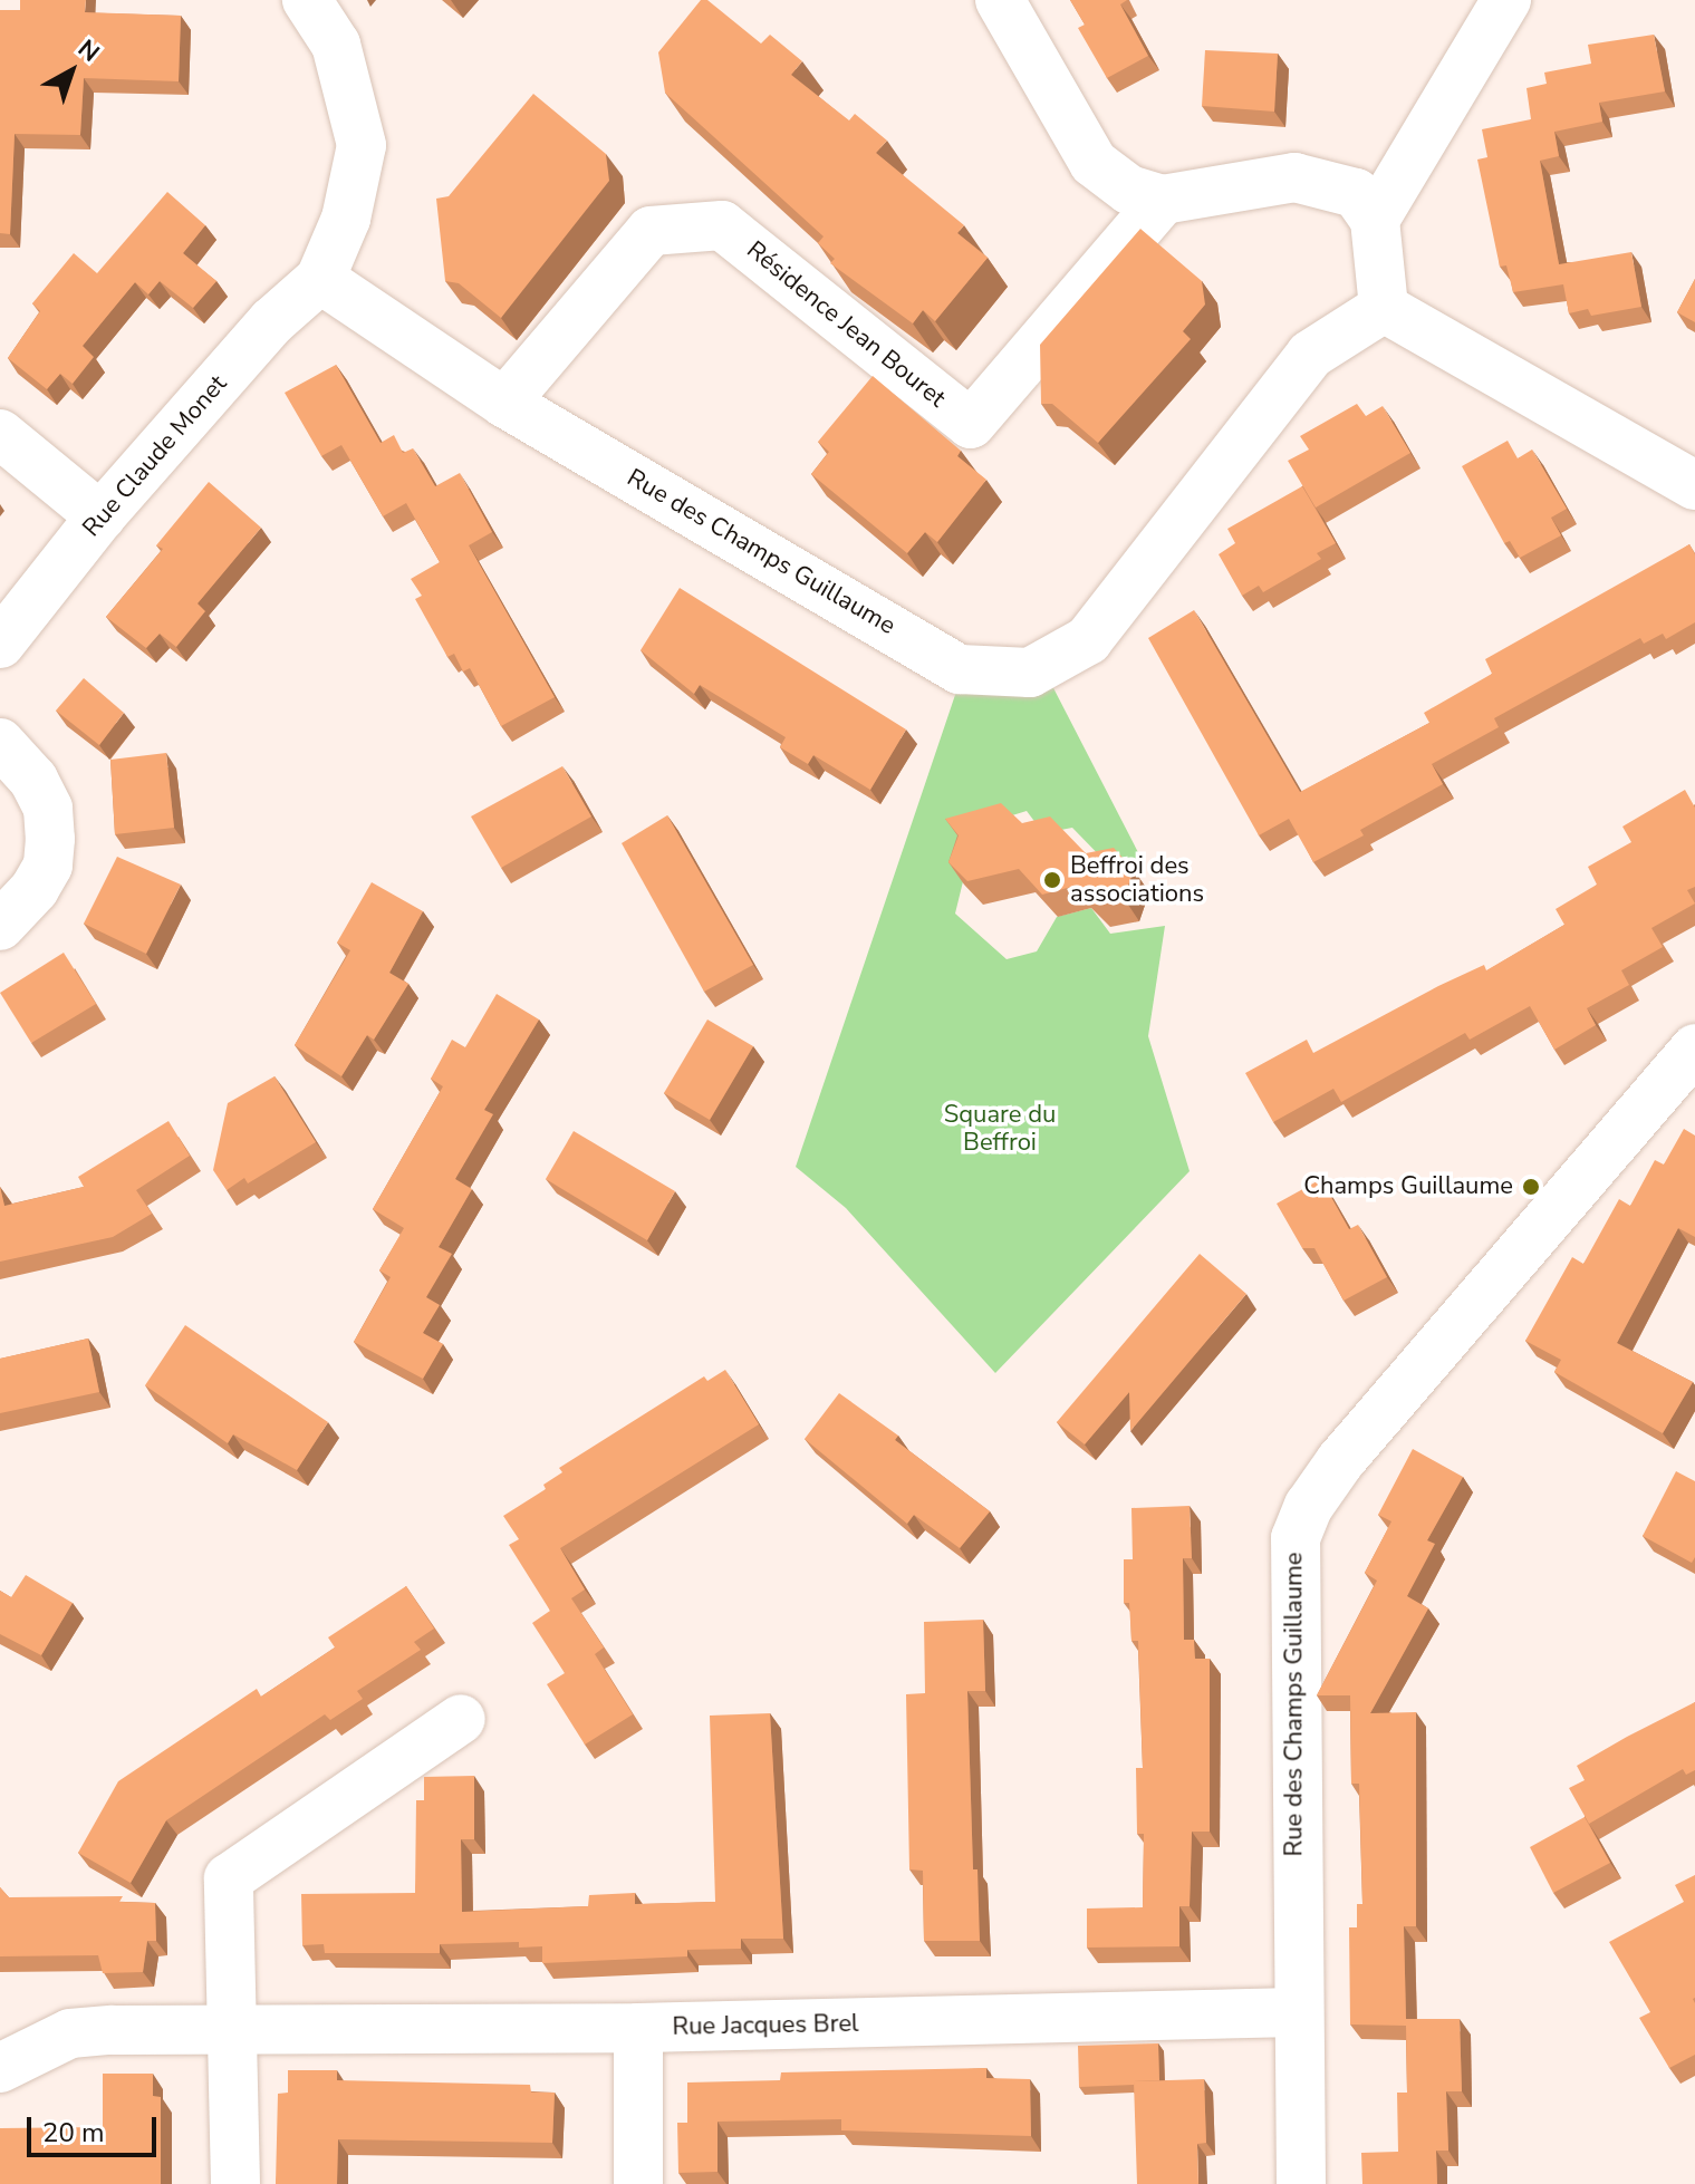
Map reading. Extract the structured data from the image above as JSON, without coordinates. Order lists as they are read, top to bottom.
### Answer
{
  "streets": {
    "street": [
      "Résidence Jean Bouret",
      "Rue Claude Monet",
      "Rue des Champs Guillaume",
      "Rue Jacques Brel"
    ]
  },
  "crossings": [
    ["Résidence Jean Bouret", "Rue des Champs Guillaume"],
    ["Rue Claude Monet", "Rue des Champs Guillaume"],
    ["Rue des Champs Guillaume", "Rue Jacques Brel"]
  ],
  "parks": ["Square du Beffroi"],
  "places": ["Beffroi des associations", "Champs Guillaume"],
  "scale_bar": "20 m",
  "north": "top right"
}
